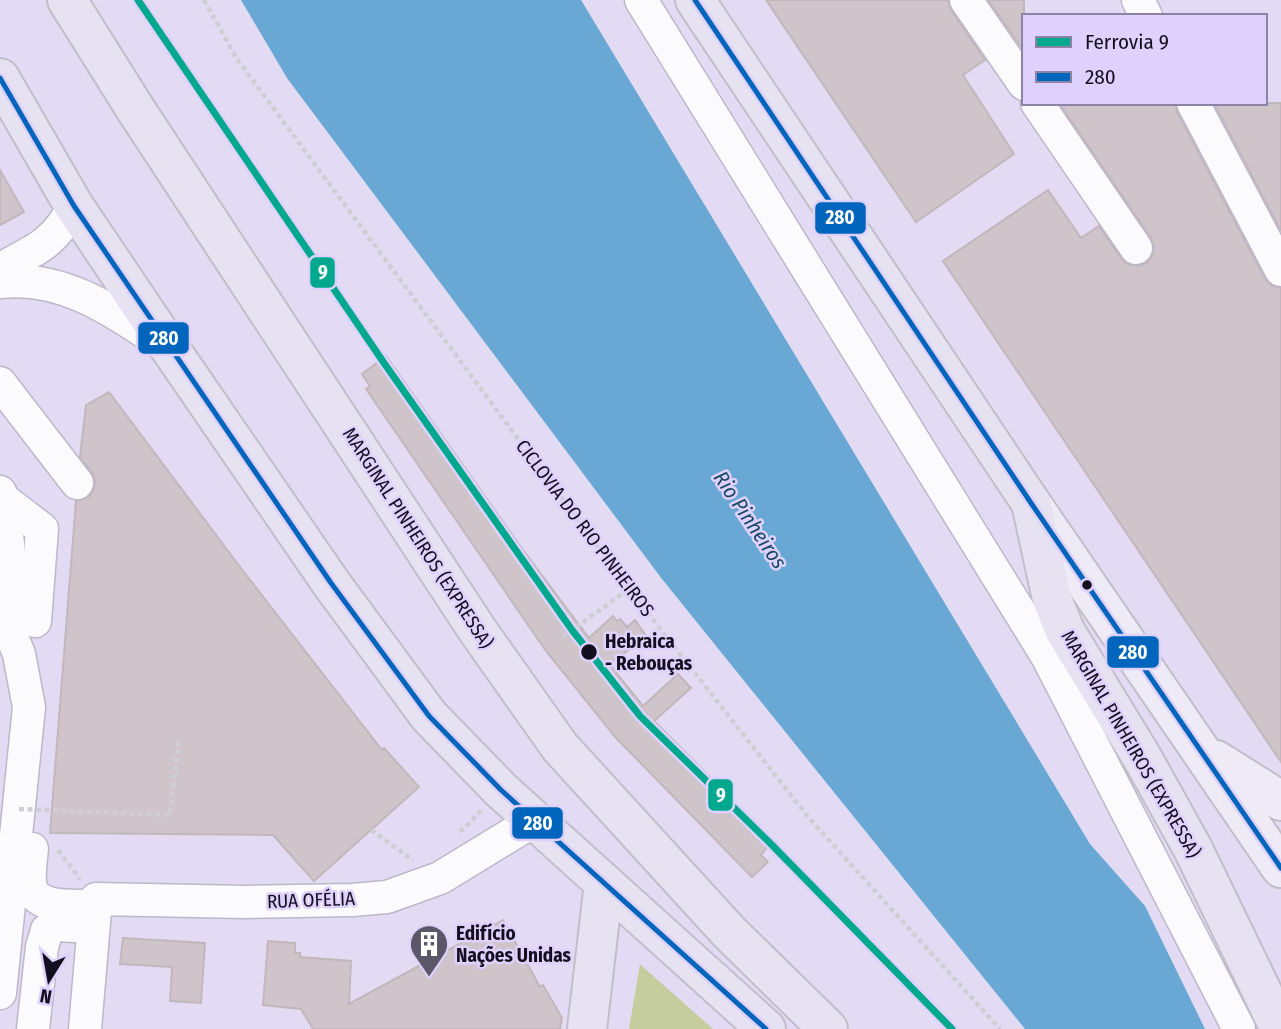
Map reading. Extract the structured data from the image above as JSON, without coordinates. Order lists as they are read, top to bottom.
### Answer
{
  "streets": {
    "highway": ["MARGINAL PINHEIROS (EXPRESSA)"],
    "street": ["RUA OFÉLIA"],
    "path": ["CICLOVIA DO RIO PINHEIROS"]
  },
  "water": ["Rio Pinheiros"],
  "places": {
    "other": ["Hebraica - Rebouças"],
    "building": ["Edifício Nações Unidas"]
  },
  "lines": ["rail line 9", "transit line 280"],
  "legend": ["Ferrovia 9", "280"],
  "north": "bottom"
}
